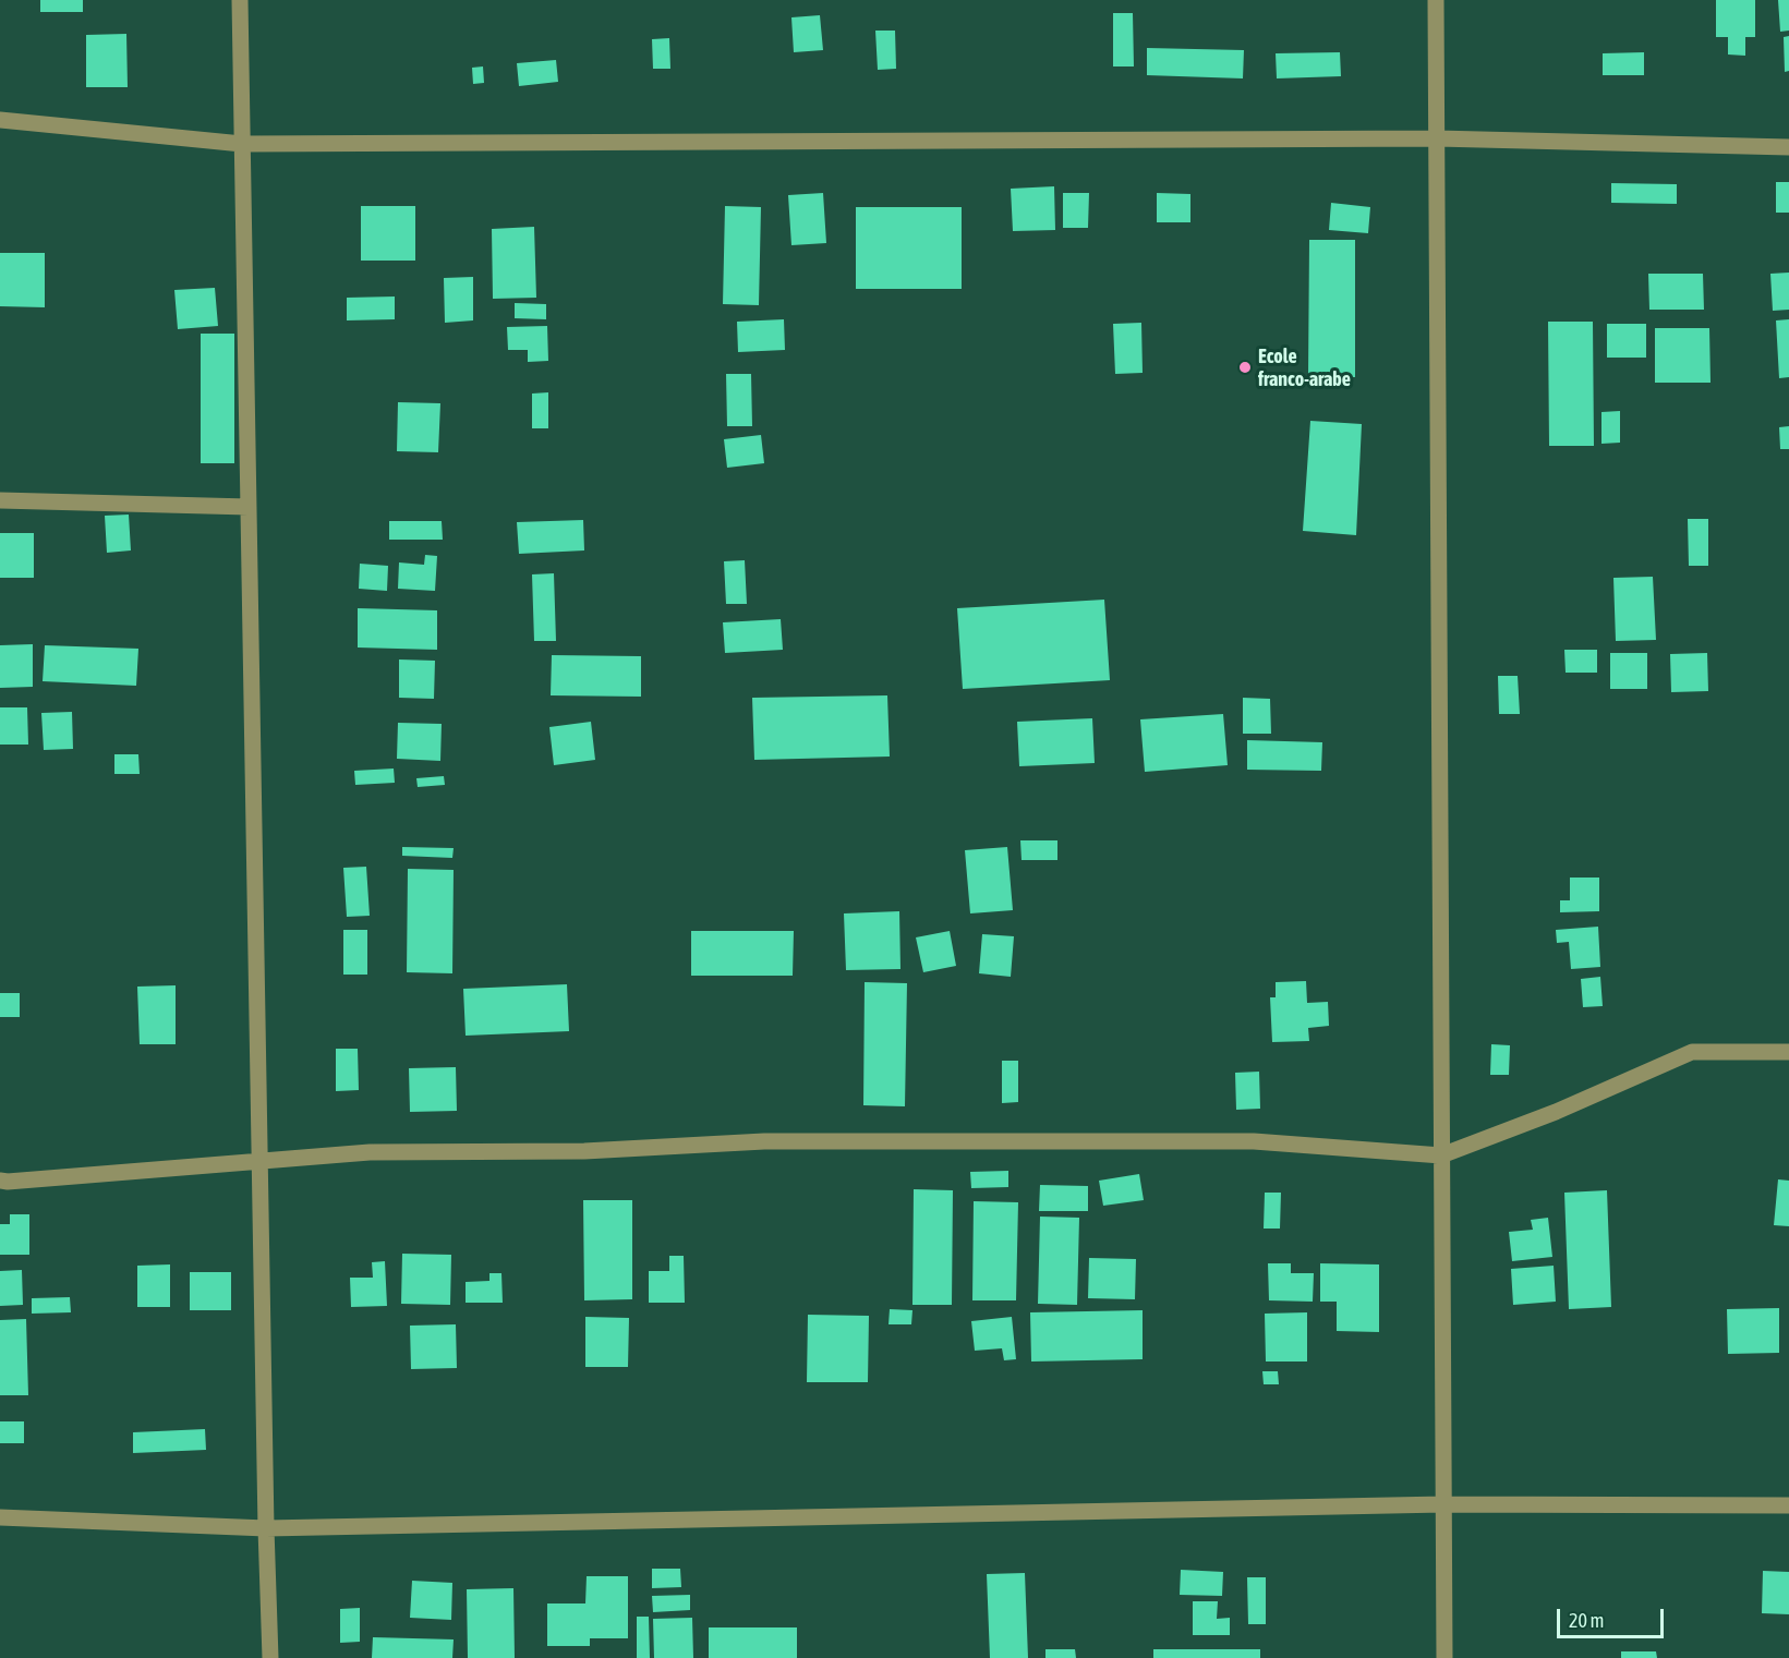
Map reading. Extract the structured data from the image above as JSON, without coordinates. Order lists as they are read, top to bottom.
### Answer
{
  "places": ["Ecole franco-arabe"],
  "scale_bar": "20 m"
}
